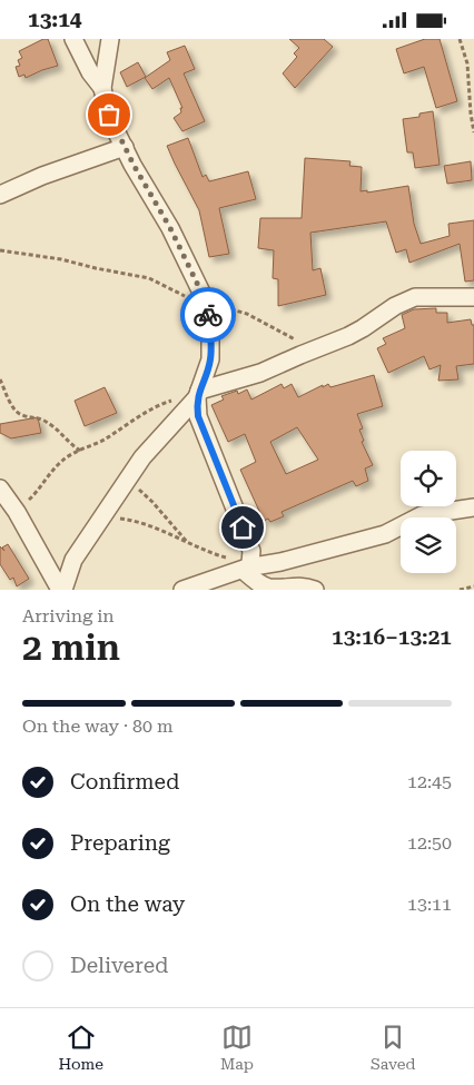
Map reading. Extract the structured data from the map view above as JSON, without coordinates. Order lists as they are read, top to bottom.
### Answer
{
  "page": {
    "status": "13:14",
    "heading": ["2 min", "Arriving in", "13:16–13:21"],
    "bar": "On the way · 80 m",
    "list": [
      ["Confirmed", "12:45"],
      ["Preparing", "12:50"],
      ["On the way", "13:11"],
      "Delivered"
    ],
    "tabs": ["Home", "Map", "Saved"]
  }
}
